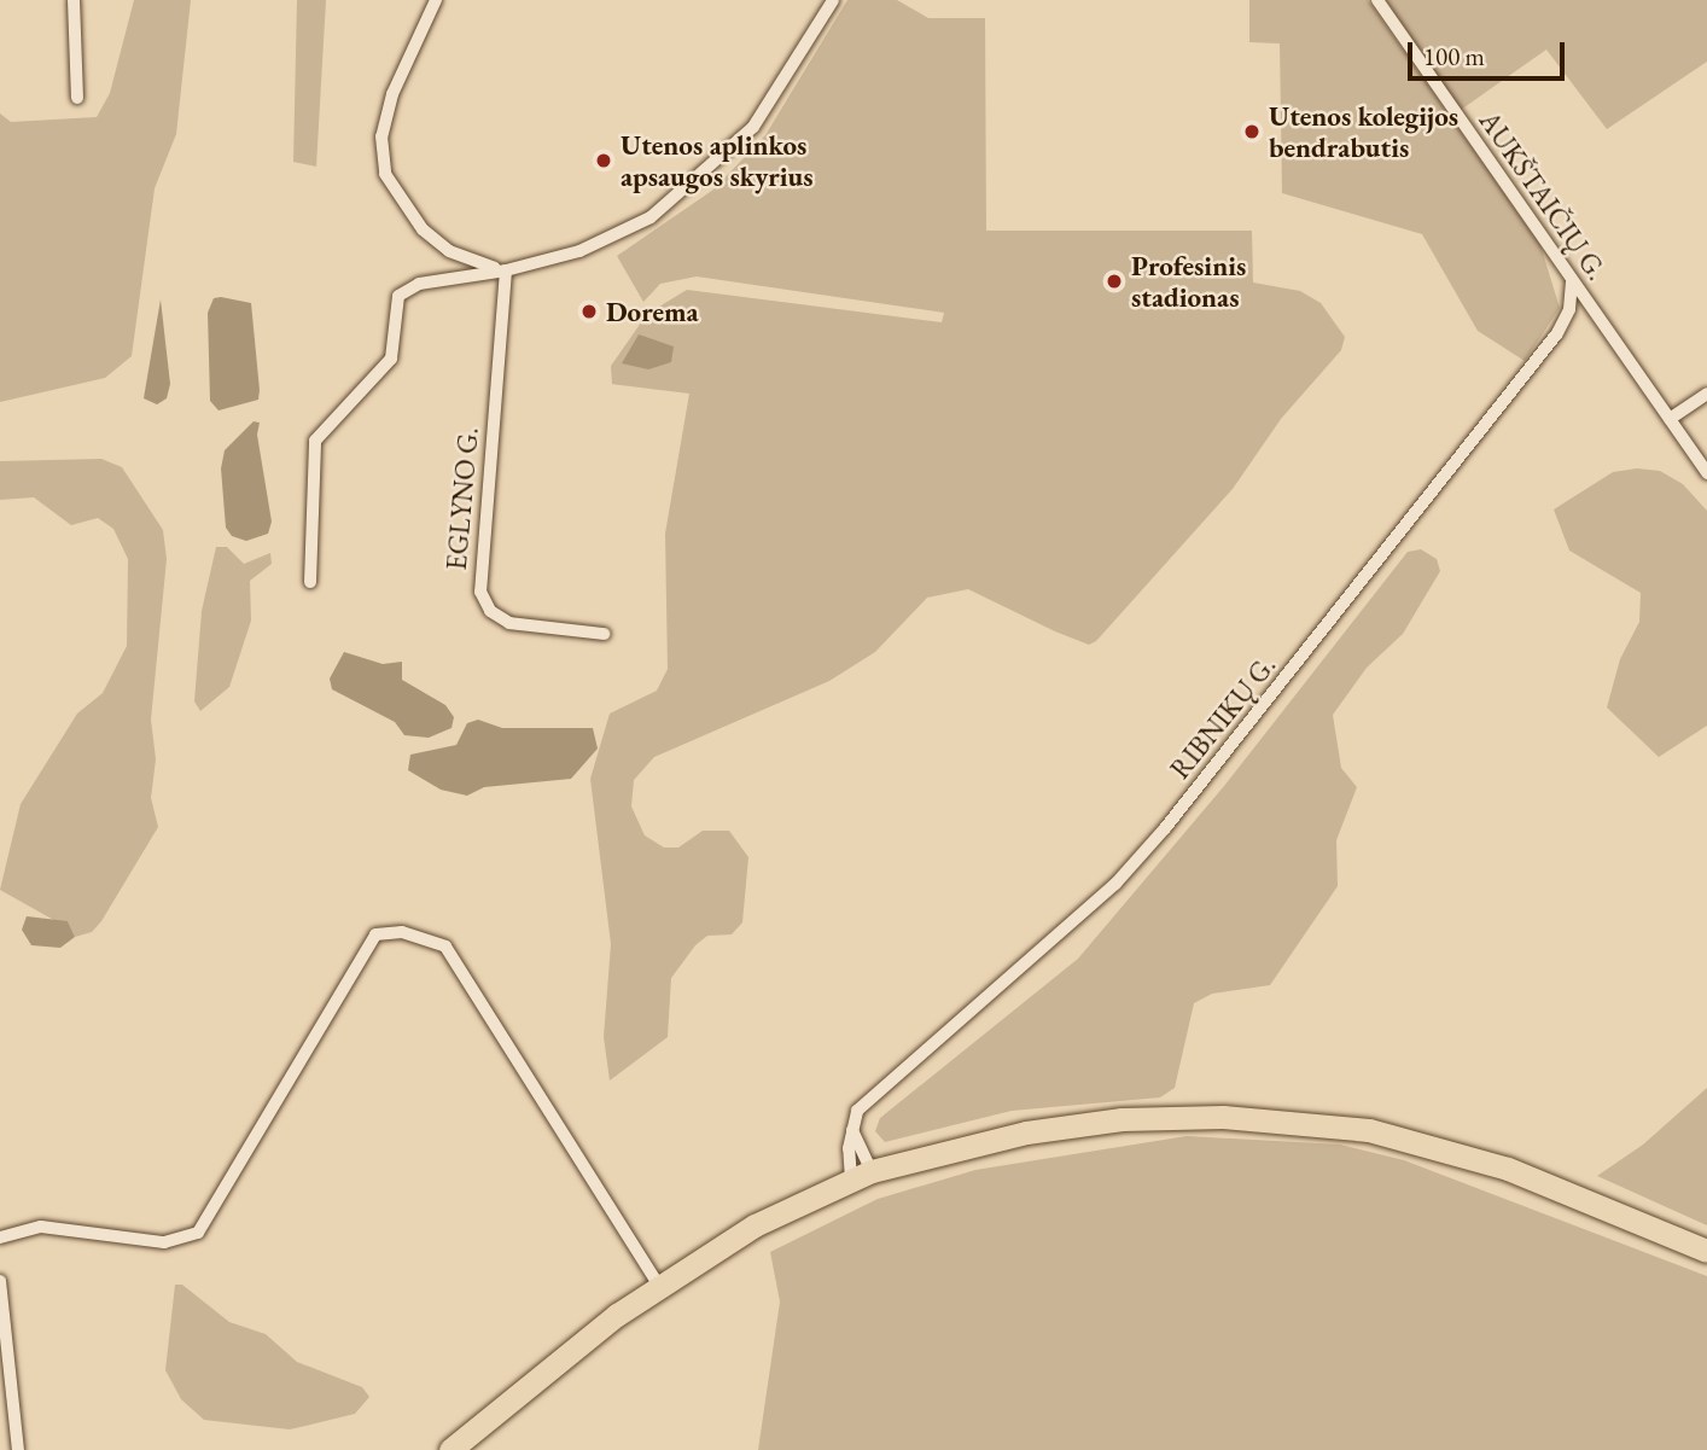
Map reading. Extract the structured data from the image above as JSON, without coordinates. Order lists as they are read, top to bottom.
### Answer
{
  "streets": {
    "street": ["AUKŠTAIČIŲ G.", "EGLYNO G.", "RIBNIKŲ G."]
  },
  "crossings": [
    ["AUKŠTAIČIŲ G.", "RIBNIKŲ G."]
  ],
  "places": [
    "Utenos kolegijos bendrabutis",
    "Utenos aplinkos apsaugos skyrius",
    "Profesinis stadionas",
    "Dorema"
  ],
  "scale_bar": "100 m"
}
